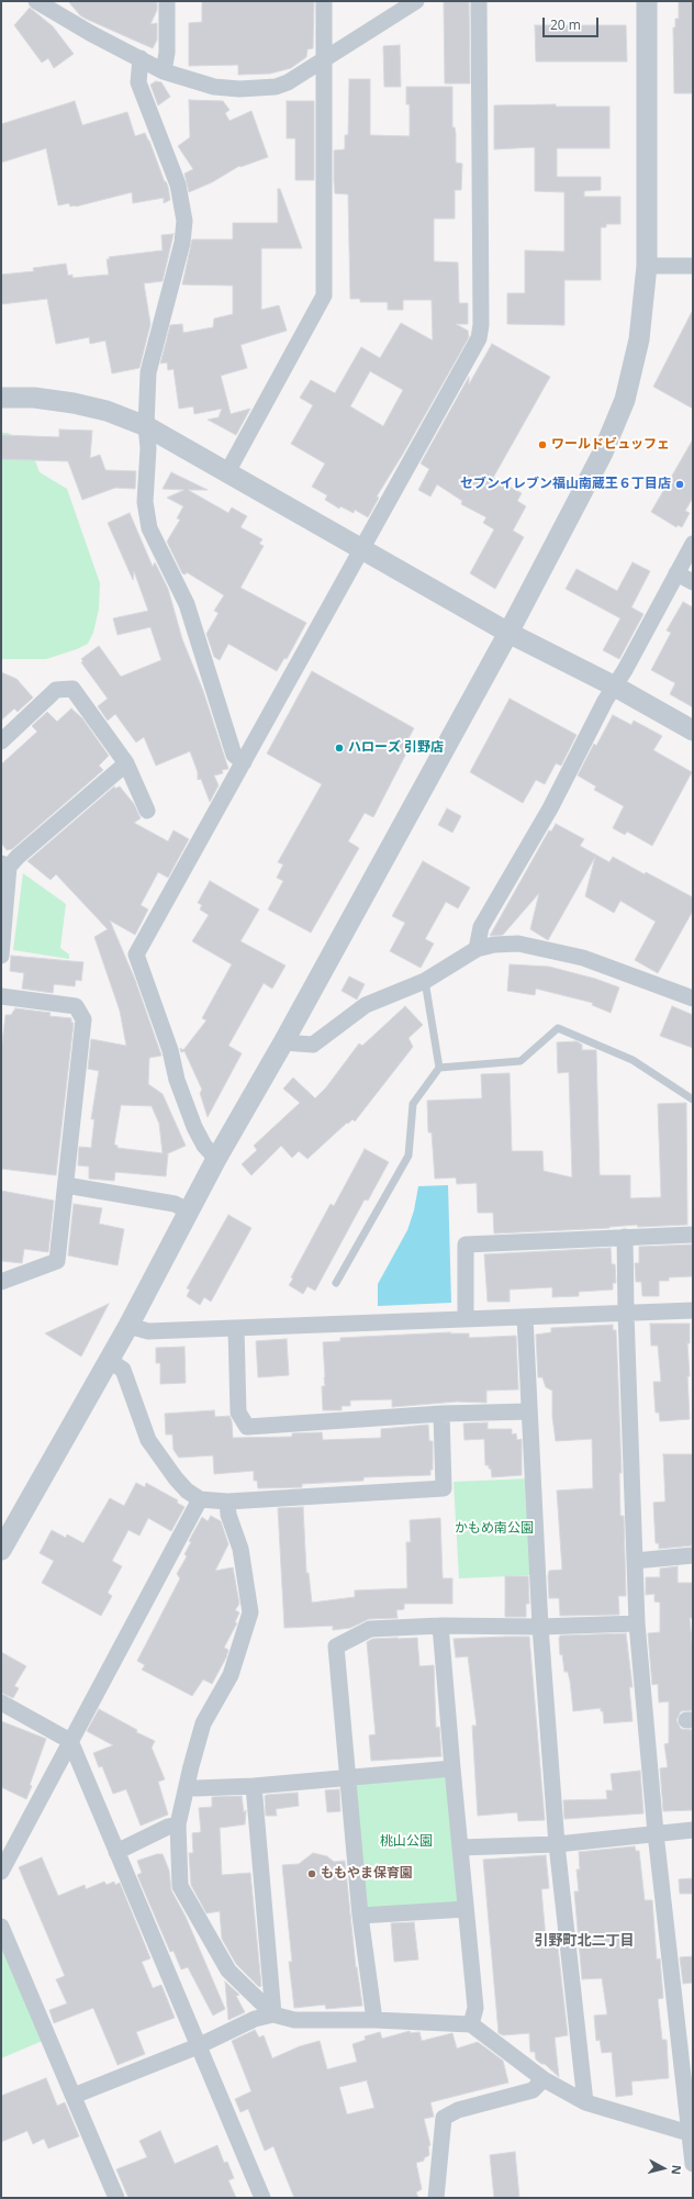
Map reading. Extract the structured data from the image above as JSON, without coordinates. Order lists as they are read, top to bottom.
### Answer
{
  "districts": ["引野町北二丁目"],
  "parks": ["かもめ南公園", "桃山公園"],
  "places": [
    "ワールドビュッフェ",
    "セブンイレブン福山南蔵王６丁目店",
    "ハローズ 引野店",
    "ももやま保育園"
  ],
  "scale_bar": "20 m",
  "north": "right"
}
